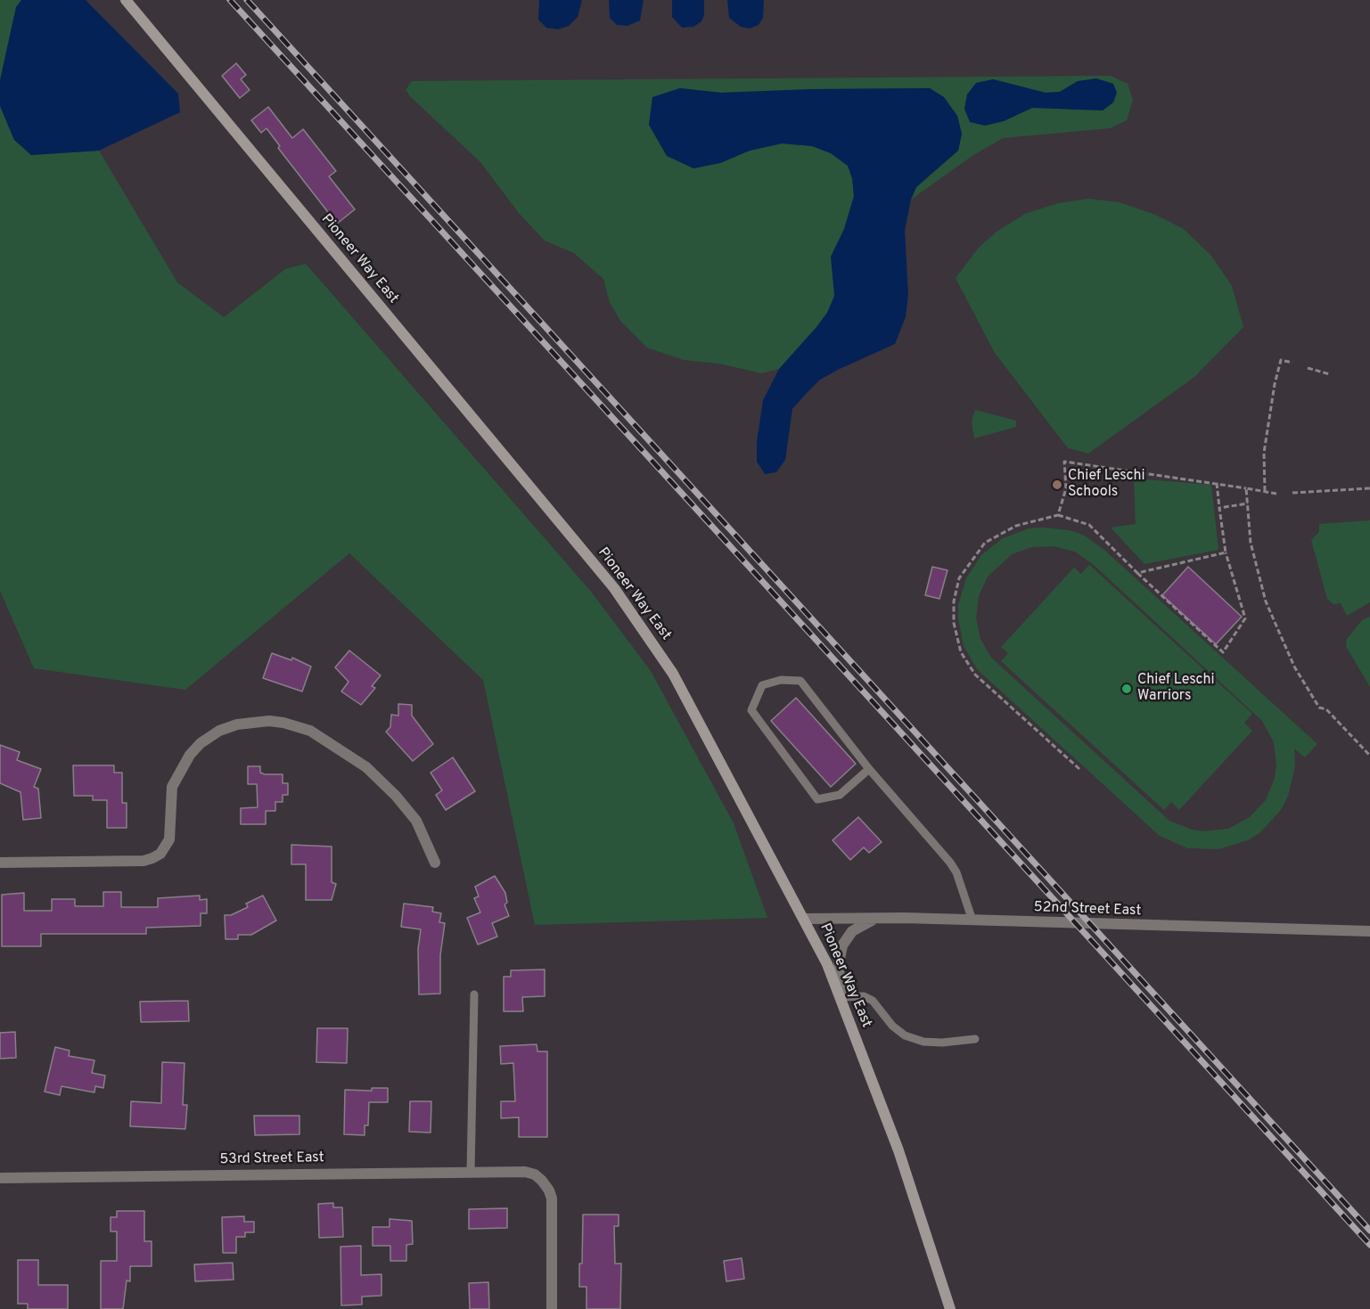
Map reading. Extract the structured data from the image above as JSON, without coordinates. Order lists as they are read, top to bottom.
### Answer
{
  "streets": {
    "main road": ["Pioneer Way East"],
    "street": ["52nd Street East", "53rd Street East"]
  },
  "crossings": [
    ["Pioneer Way East", "52nd Street East"]
  ],
  "places": ["Chief Leschi Schools", "Chief Leschi Warriors"]
}
